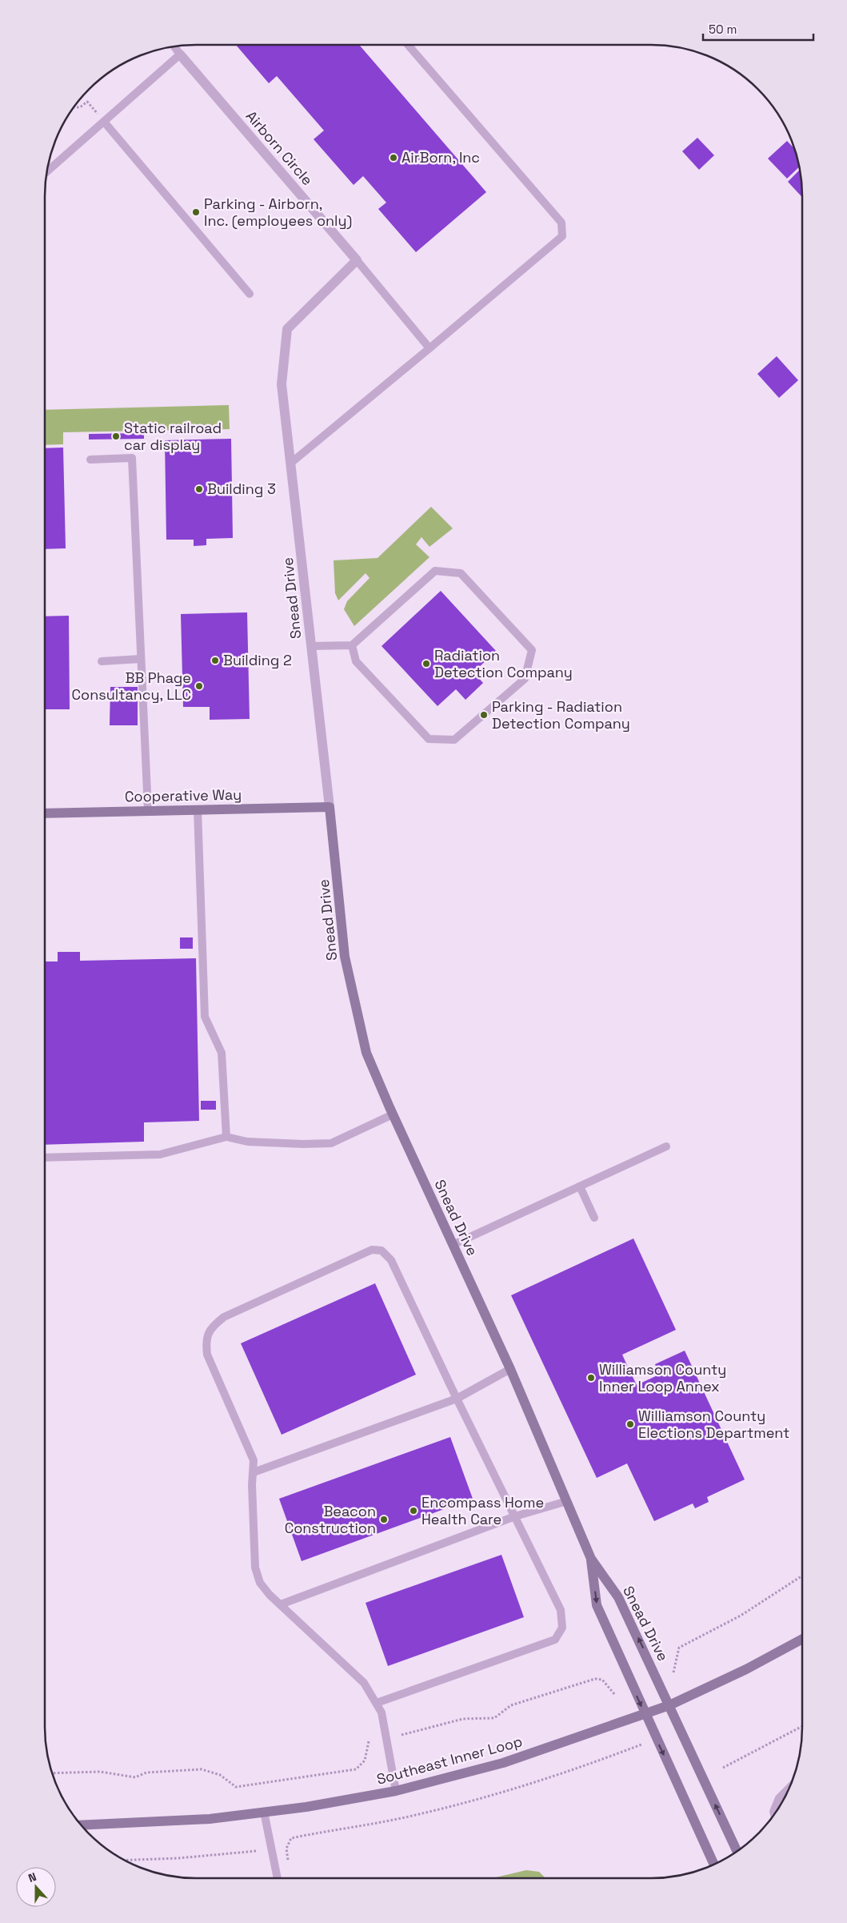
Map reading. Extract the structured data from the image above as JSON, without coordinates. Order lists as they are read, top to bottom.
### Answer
{
  "streets": {
    "street": [
      "Airborn Circle",
      "Snead Drive",
      "Cooperative Way",
      "Southeast Inner Loop"
    ]
  },
  "crossings": [
    ["Airborn Circle", "Snead Drive"],
    ["Snead Drive", "Cooperative Way"],
    ["Snead Drive", "Southeast Inner Loop"]
  ],
  "places": [
    "AirBorn, Inc",
    "Parking - Airborn, Inc. (employees only)",
    "Static railroad car display",
    "Building 3",
    "Building 2",
    "Radiation Detection Company",
    "BB Phage Consultancy, LLC",
    "Parking - Radiation Detection Company",
    "Williamson County Inner Loop Annex",
    "Williamson County Elections Department",
    "Encompass Home Health Care",
    "Beacon Construction"
  ],
  "scale_bar": "50 m",
  "north": "top"
}
